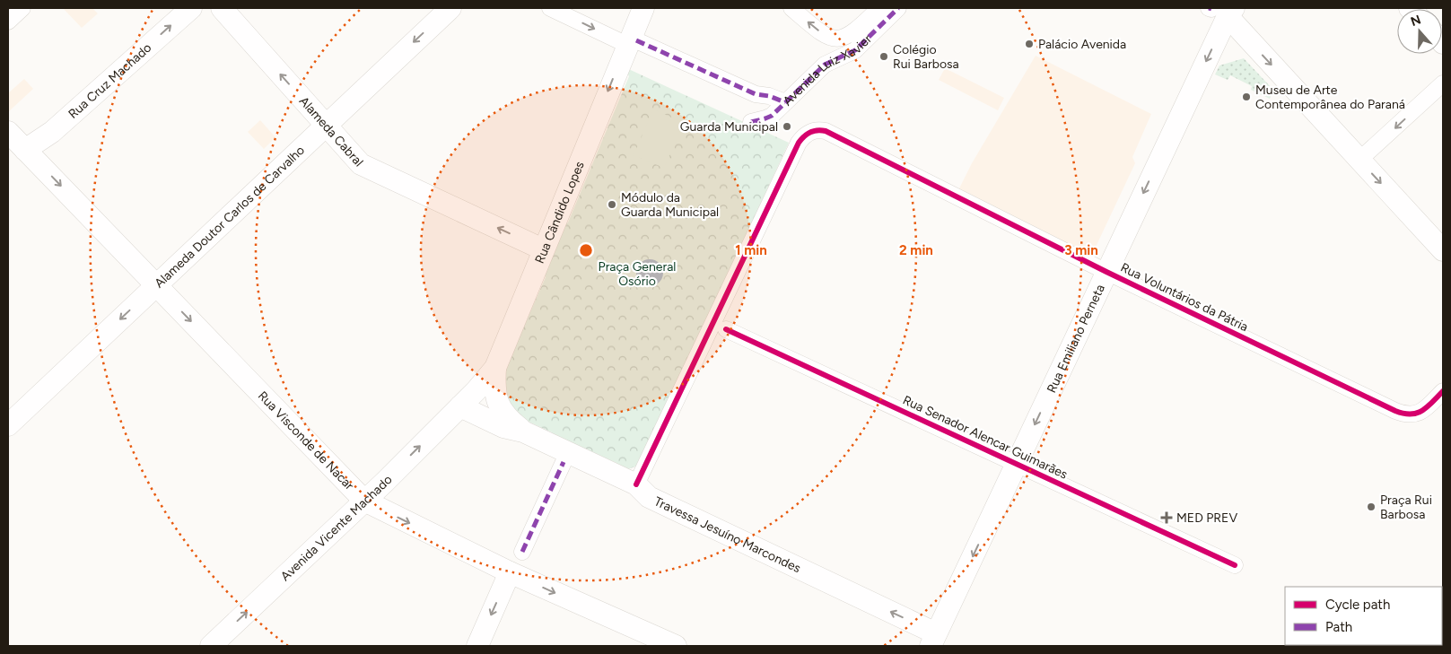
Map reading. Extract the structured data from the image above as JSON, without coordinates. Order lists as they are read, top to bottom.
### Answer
{
  "streets": {
    "street": [
      "Avenida Luiz Xavier",
      "Rua Cruz Machado",
      "Alameda Cabral",
      "Rua Cândido Lopes",
      "Alameda Doutor Carlos de Carvalho",
      "Rua Voluntários da Pátria",
      "Rua Emiliano Perneta",
      "Rua Senador Alencar Guimarães",
      "Rua Visconde de Nacar",
      "Avenida Vicente Machado",
      "Travessa Jesuíno Marcondes"
    ]
  },
  "crossings": [
    ["Rua Cruz Machado", "Rua Visconde de Nacar"],
    ["Alameda Cabral", "Rua Cândido Lopes"],
    ["Alameda Cabral", "Alameda Doutor Carlos de Carvalho"],
    ["Rua Cândido Lopes", "Avenida Vicente Machado"],
    ["Rua Cândido Lopes", "Travessa Jesuíno Marcondes"],
    ["Alameda Doutor Carlos de Carvalho", "Rua Visconde de Nacar"],
    ["Rua Voluntários da Pátria", "Rua Emiliano Perneta"],
    ["Rua Voluntários da Pátria", "Travessa Jesuíno Marcondes"],
    ["Rua Emiliano Perneta", "Rua Senador Alencar Guimarães"],
    ["Rua Emiliano Perneta", "Travessa Jesuíno Marcondes"],
    ["Rua Visconde de Nacar", "Avenida Vicente Machado"],
    ["Avenida Vicente Machado", "Travessa Jesuíno Marcondes"]
  ],
  "one_way": [
    "Rua Cruz Machado",
    "Alameda Cabral",
    "Rua Cândido Lopes",
    "Alameda Doutor Carlos de Carvalho",
    "Rua Emiliano Perneta",
    "Rua Visconde de Nacar",
    "Travessa Jesuíno Marcondes"
  ],
  "parks": ["Praça General Osório"],
  "places": {
    "other": [
      "Palácio Avenida",
      "Colégio Rui Barbosa",
      "Museu de Arte Contemporânea do Paraná",
      "Guarda Municipal",
      "Módulo da Guarda Municipal",
      "Praça Rui Barbosa"
    ],
    "health": ["MED PREV"]
  },
  "legend": ["Cycle path", "Path"],
  "north": "top",
  "rings": ["1 min", "2 min", "3 min"]
}
